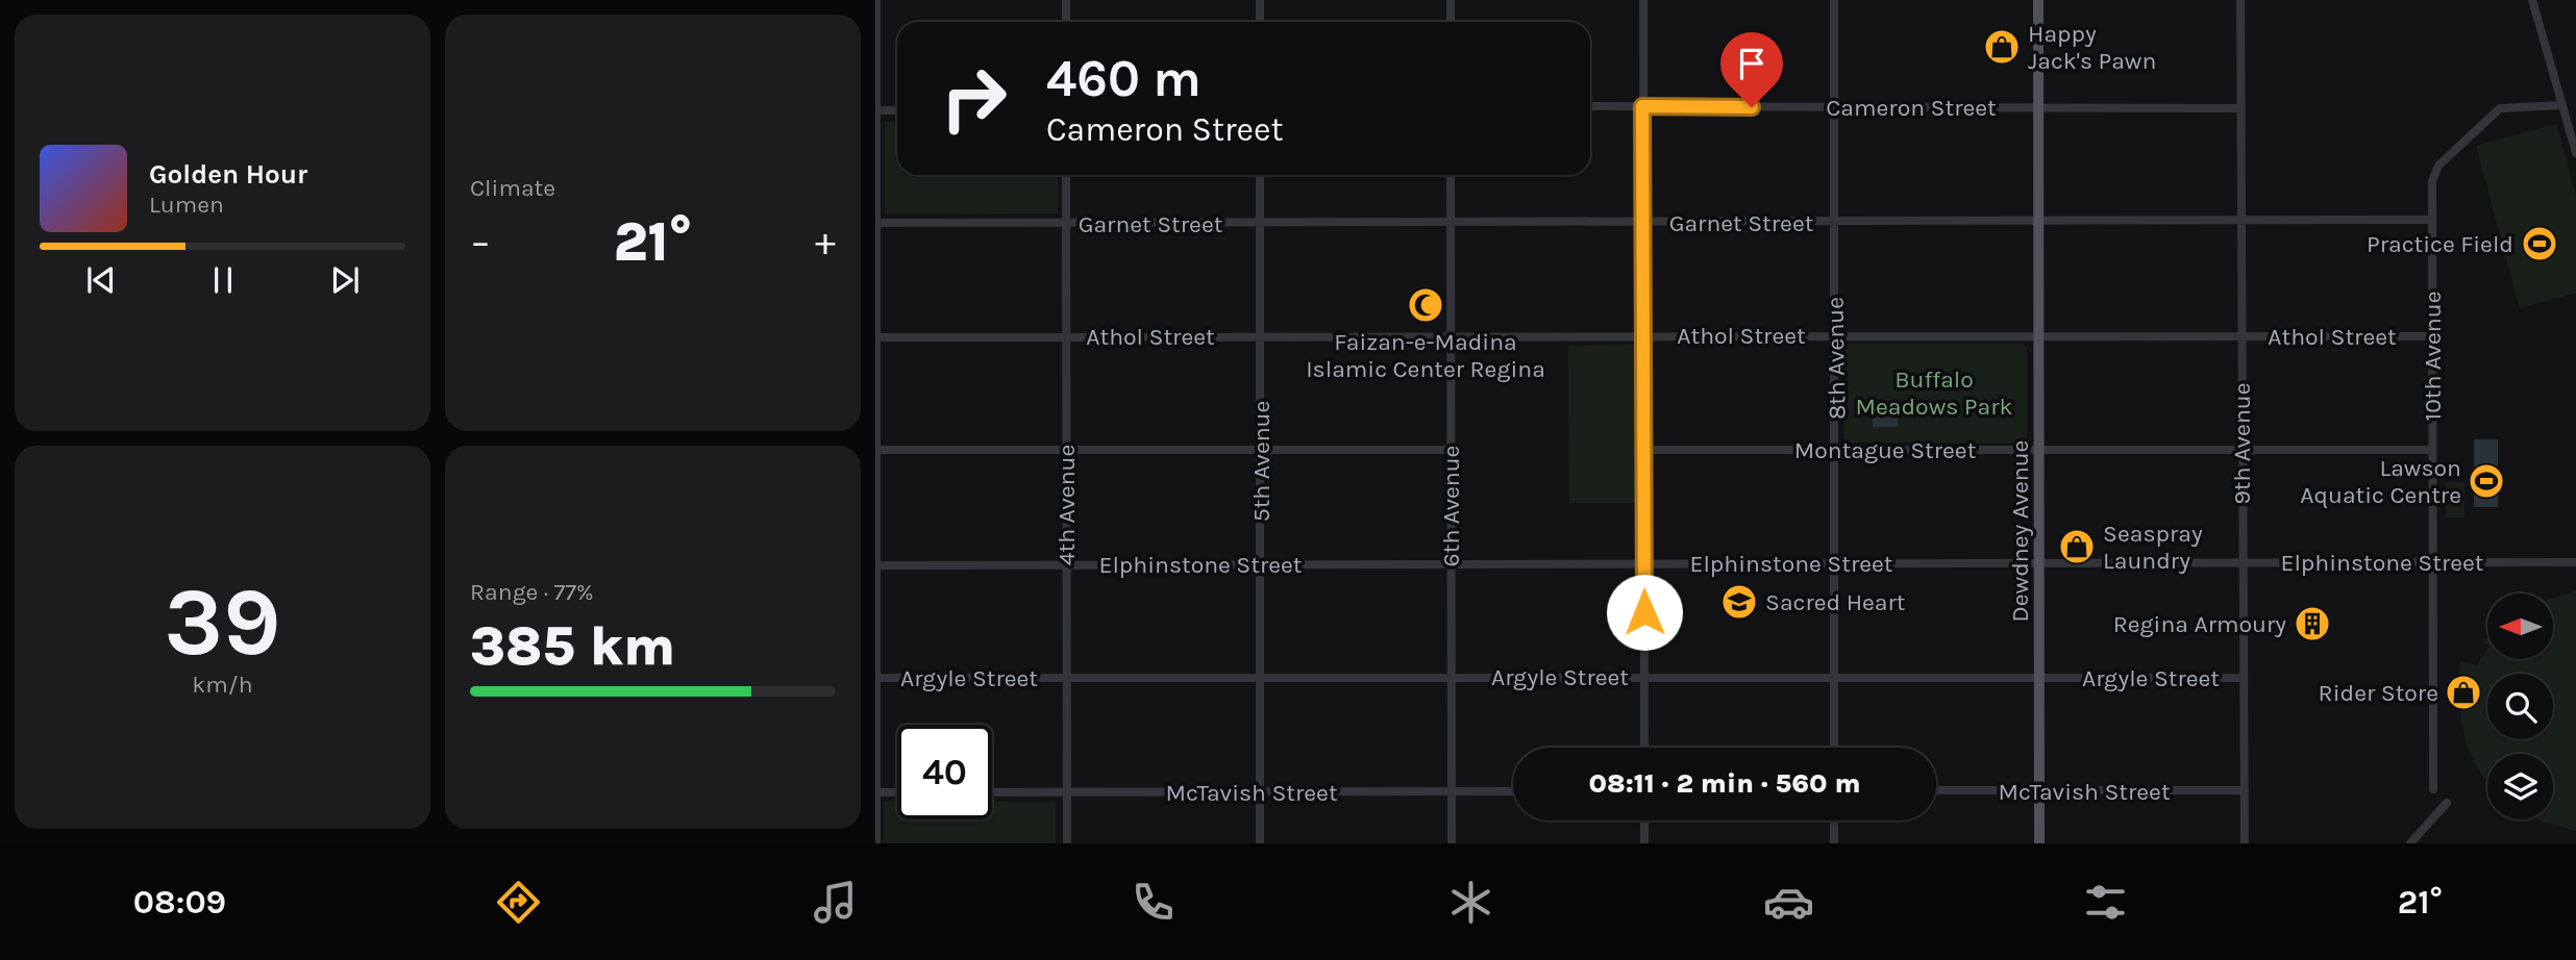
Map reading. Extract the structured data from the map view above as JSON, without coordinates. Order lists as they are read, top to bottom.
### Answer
{
  "streets": {
    "main road": ["Dewdney Avenue"],
    "street": [
      "Cameron Street",
      "Garnet Street",
      "Athol Street",
      "10th Avenue",
      "8th Avenue",
      "9th Avenue",
      "Montague Street",
      "5th Avenue",
      "4th Avenue",
      "6th Avenue",
      "Elphinstone Street",
      "Argyle Street",
      "McTavish Street"
    ]
  },
  "crossings": [
    ["Cameron Street", "8th Avenue"],
    ["Cameron Street", "9th Avenue"],
    ["Cameron Street", "Dewdney Avenue"],
    ["Garnet Street", "10th Avenue"],
    ["Garnet Street", "8th Avenue"],
    ["Garnet Street", "9th Avenue"],
    ["Garnet Street", "5th Avenue"],
    ["Garnet Street", "4th Avenue"],
    ["Garnet Street", "6th Avenue"],
    ["Garnet Street", "Dewdney Avenue"],
    ["Athol Street", "10th Avenue"],
    ["Athol Street", "8th Avenue"],
    ["Athol Street", "9th Avenue"],
    ["Athol Street", "5th Avenue"],
    ["Athol Street", "4th Avenue"],
    ["Athol Street", "6th Avenue"],
    ["Athol Street", "Dewdney Avenue"],
    ["10th Avenue", "Montague Street"],
    ["10th Avenue", "Elphinstone Street"],
    ["8th Avenue", "Montague Street"],
    ["8th Avenue", "Elphinstone Street"],
    ["8th Avenue", "Argyle Street"],
    ["9th Avenue", "Montague Street"],
    ["9th Avenue", "Elphinstone Street"],
    ["9th Avenue", "Argyle Street"],
    ["9th Avenue", "McTavish Street"],
    ["Montague Street", "Dewdney Avenue"],
    ["5th Avenue", "Elphinstone Street"],
    ["5th Avenue", "Argyle Street"],
    ["5th Avenue", "McTavish Street"],
    ["4th Avenue", "Elphinstone Street"],
    ["4th Avenue", "Argyle Street"],
    ["4th Avenue", "McTavish Street"],
    ["6th Avenue", "Elphinstone Street"],
    ["6th Avenue", "Argyle Street"],
    ["6th Avenue", "McTavish Street"],
    ["Dewdney Avenue", "Elphinstone Street"],
    ["Dewdney Avenue", "Argyle Street"],
    ["Dewdney Avenue", "McTavish Street"]
  ],
  "parks": ["Buffalo Meadows Park"],
  "places": {
    "shop": ["Happy Jack's Pawn", "Seaspray Laundry", "Rider Store"],
    "sports": ["Practice Field", "Lawson Aquatic Centre"],
    "mosque": ["Faizan-e-Madina Islamic Center Regina"],
    "school or university": ["Sacred Heart"],
    "building": ["Regina Armoury"]
  },
  "north": "left",
  "page": {
    "tile": [
      "Climate",
      ["39", "km/h"],
      ["Range · 77%", "385 km"]
    ],
    "turn": ["460 m", "Cameron Street"],
    "song": ["Golden Hour", "Lumen"],
    "heat": ["−", "21°", "+"],
    "limit": "40",
    "trip": "08:11 · 2 min · 560 m",
    "tabs": ["08:09", "21°"]
  }
}
